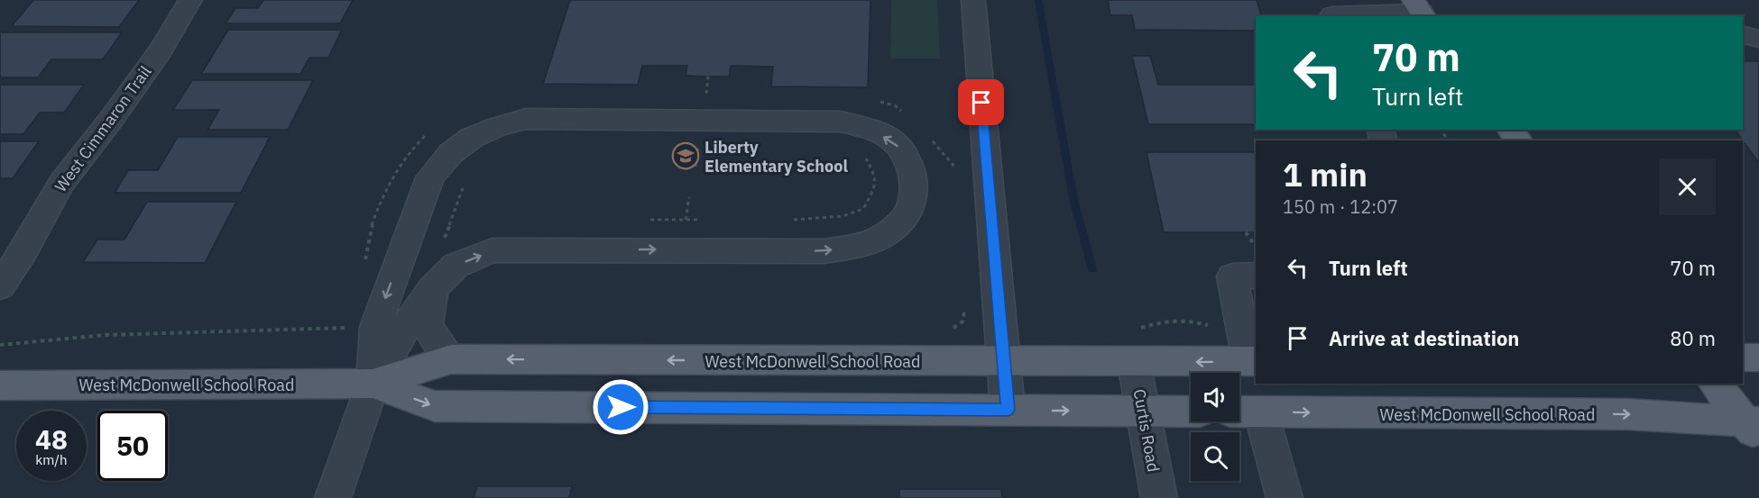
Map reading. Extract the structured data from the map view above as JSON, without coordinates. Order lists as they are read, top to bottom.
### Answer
{
  "streets": {
    "main road": ["West McDonwell School Road"],
    "street": ["West Cimmaron Trail", "Curtis Road"]
  },
  "crossings": [
    ["West McDonwell School Road", "Curtis Road"]
  ],
  "places": {
    "school or university": ["Liberty Elementary School"]
  },
  "page": {
    "turn": ["70 m", "Turn left"],
    "heading": ["1 min", "150 m · 12:07"],
    "list": [
      {
        "name": "Turn left",
        "value": "70 m"
      },
      {
        "name": "Arrive at destination",
        "value": "80 m"
      }
    ],
    "speed": "48 km/h",
    "limit": "50"
  }
}
